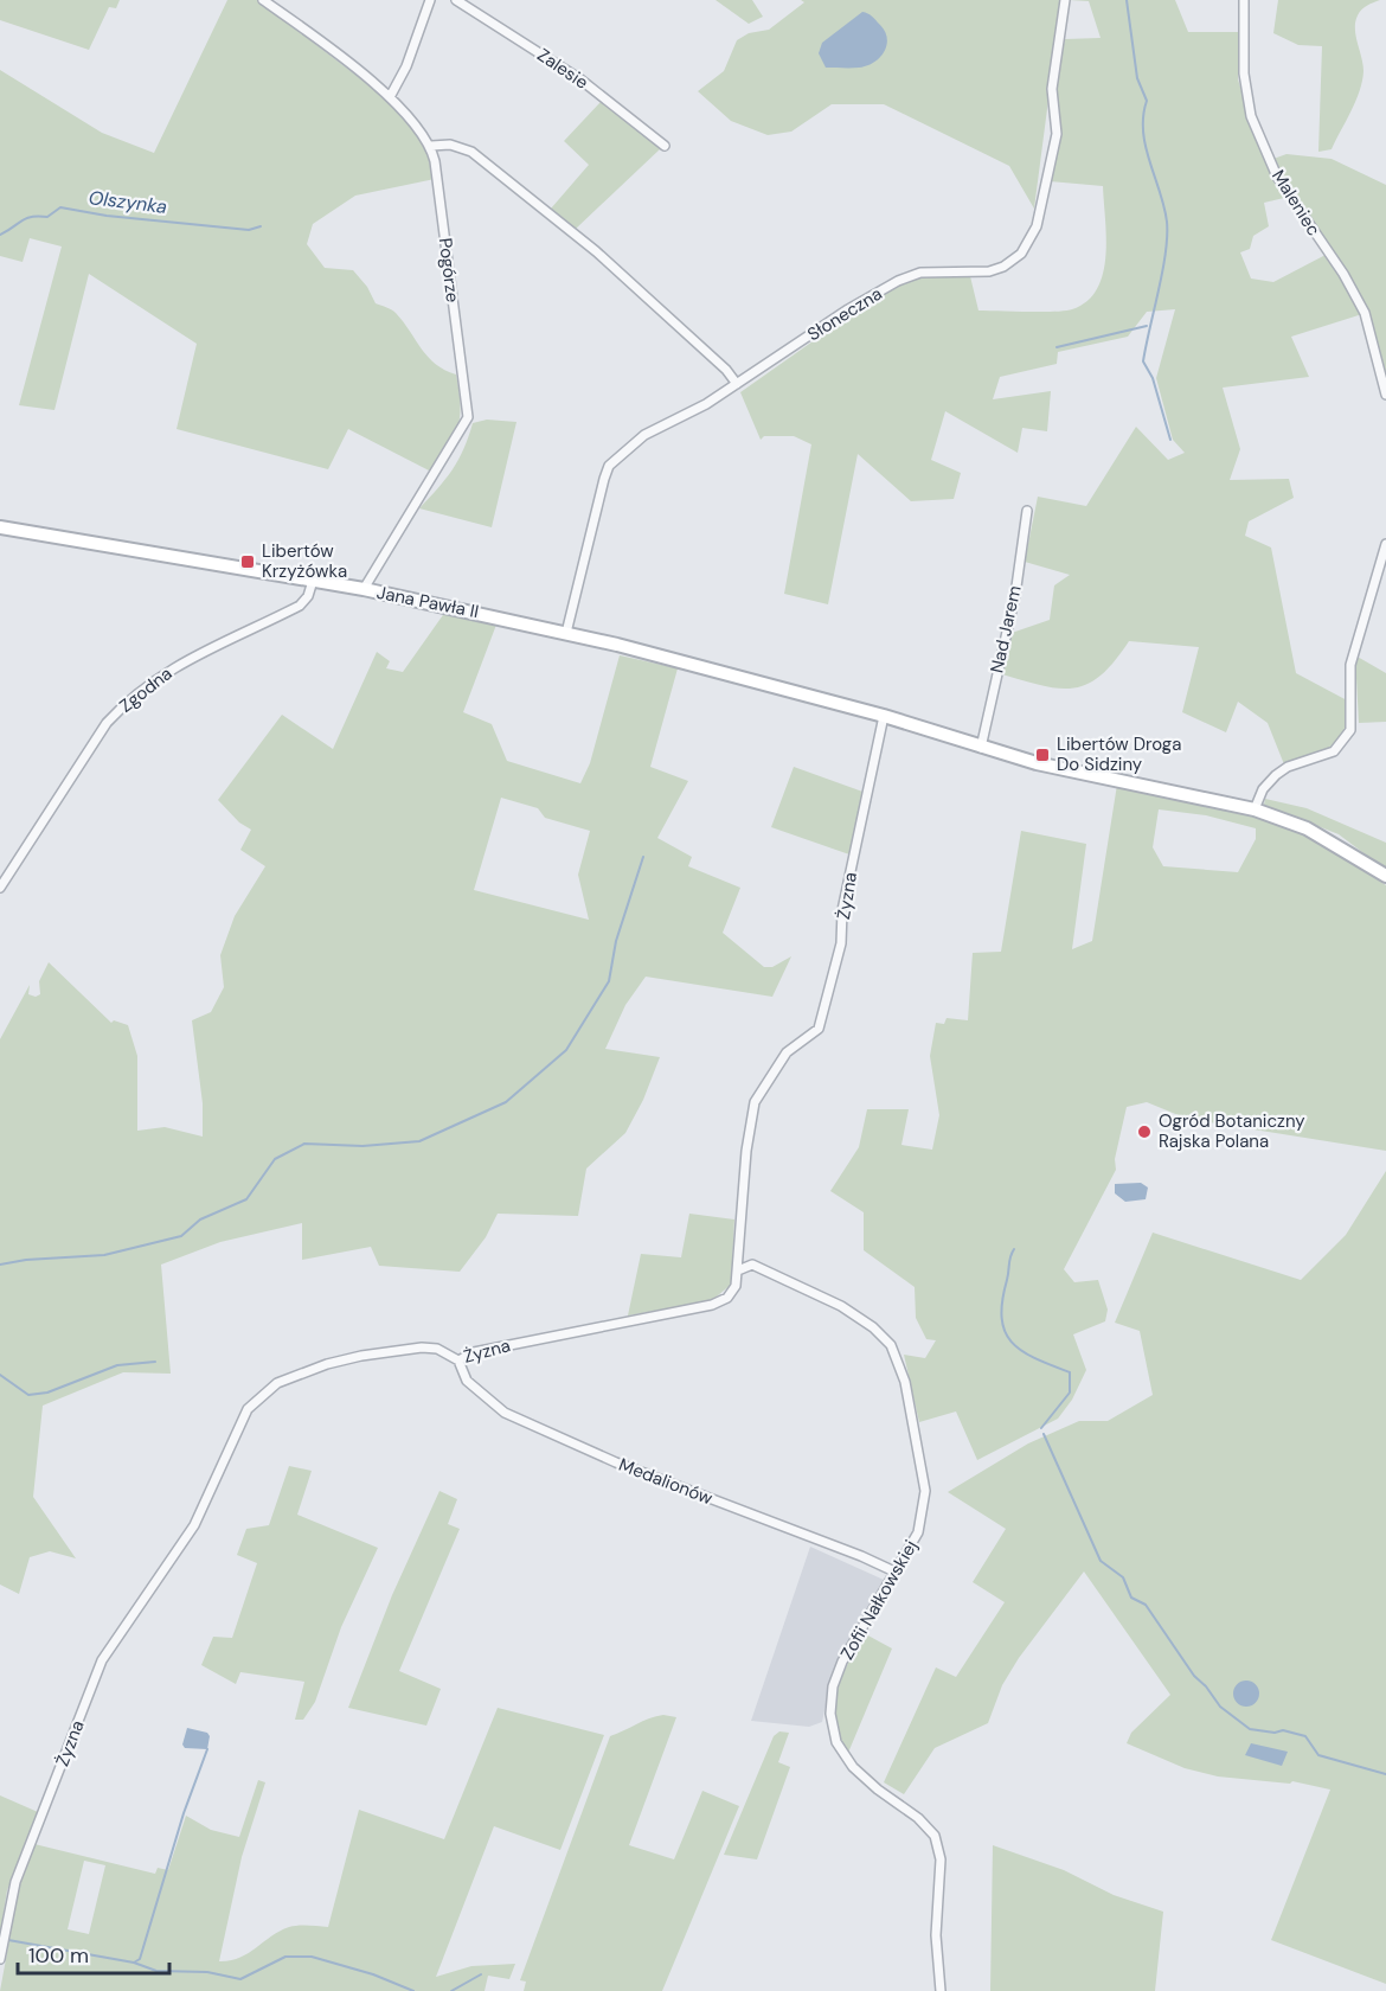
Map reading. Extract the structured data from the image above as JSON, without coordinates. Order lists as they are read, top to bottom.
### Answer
{
  "streets": {
    "street": [
      "Zalesie",
      "Maleniec",
      "Pogórze",
      "Słoneczna",
      "Jana Pawła II",
      "Nad Jarem",
      "Zgodna",
      "Żyzna",
      "Medalionów",
      "Zofii Nałkowskiej"
    ]
  },
  "crossings": [
    ["Pogórze", "Jana Pawła II"],
    ["Słoneczna", "Jana Pawła II"],
    ["Jana Pawła II", "Zgodna"],
    ["Jana Pawła II", "Żyzna"],
    ["Żyzna", "Medalionów"],
    ["Żyzna", "Zofii Nałkowskiej"],
    ["Medalionów", "Zofii Nałkowskiej"]
  ],
  "water": ["Olszynka"],
  "places": {
    "transit": ["Libertów Krzyżówka", "Libertów Droga Do Sidziny"],
    "other": ["Ogród Botaniczny Rajska Polana"]
  },
  "scale_bar": "100 m"
}
